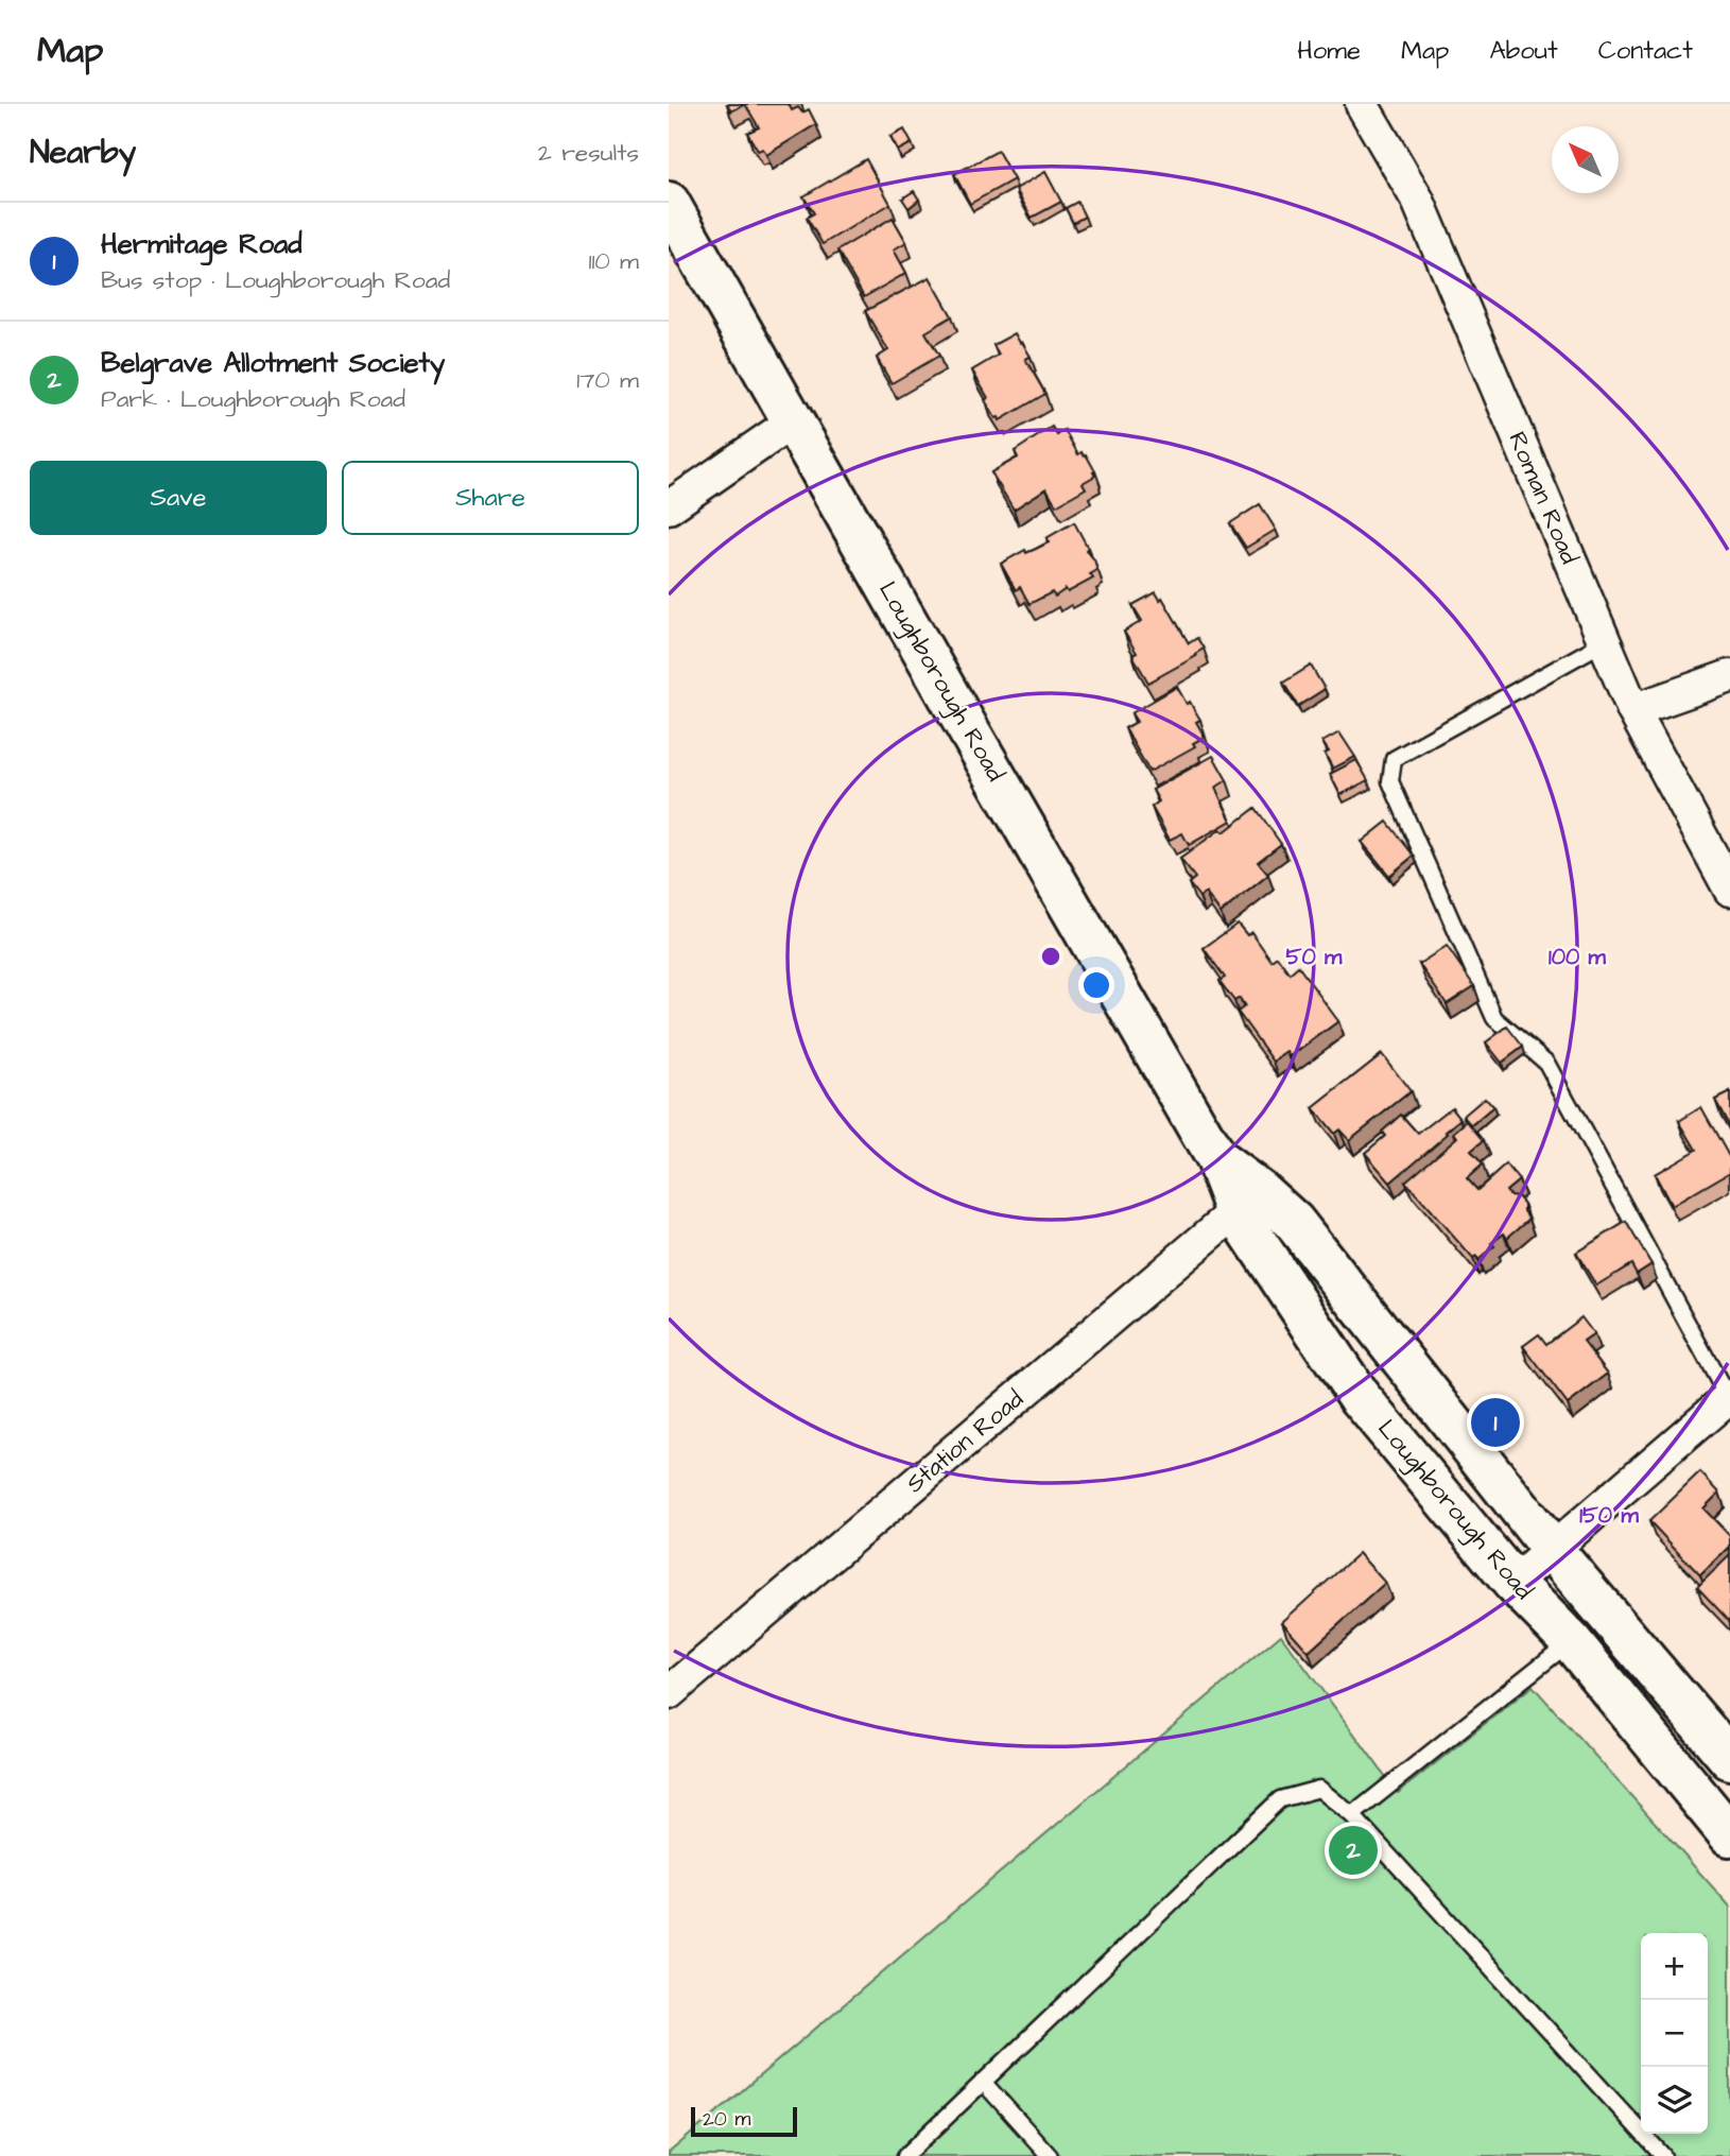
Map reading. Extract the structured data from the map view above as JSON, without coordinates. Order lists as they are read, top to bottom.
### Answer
{
  "streets": {
    "highway": ["Loughborough Road"],
    "street": ["Roman Road", "Station Road"]
  },
  "crossings": [
    ["Loughborough Road", "Station Road"]
  ],
  "scale_bar": "20 m",
  "north": "top left",
  "page": {
    "header": "Map",
    "nav": [
      "Home",
      "Map",
      "About",
      "Contact"
    ],
    "heading": ["Nearby", "2 results"],
    "list": [
      {
        "mark": "1",
        "name": "Hermitage Road",
        "note": "Bus stop · Loughborough Road",
        "value": "110 m"
      },
      {
        "mark": "2",
        "name": "Belgrave Allotment Society",
        "note": "Park · Loughborough Road",
        "value": "170 m"
      }
    ],
    "buttons": ["Save", "Share"],
    "pins": ["1", "2"],
    "map_buttons": ["+", "−"],
    "scale": "20 m"
  },
  "rings": ["50 m", "100 m", "150 m"]
}
